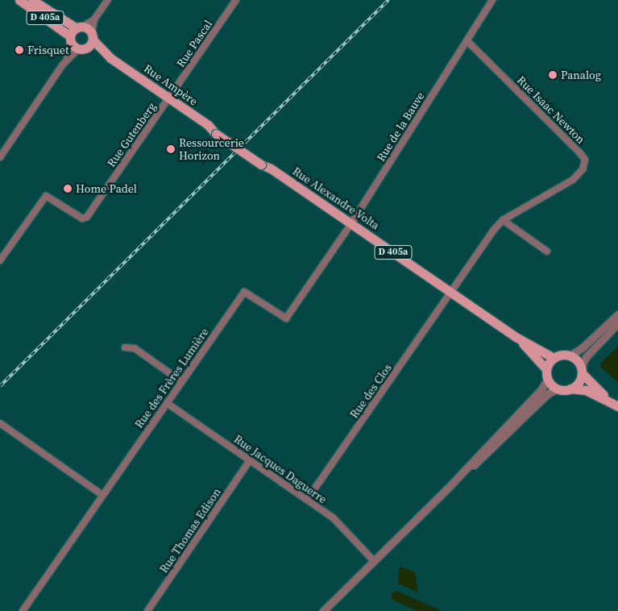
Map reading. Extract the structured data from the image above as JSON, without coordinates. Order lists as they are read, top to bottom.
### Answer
{
  "streets": {
    "main road": ["D 405a", "Rue Ampère", "Rue Alexandre Volta"],
    "street": [
      "Rue Pascal",
      "Rue Isaac Newton",
      "Rue de la Bauve",
      "Rue Gutenberg",
      "Rue des Frères Lumière",
      "Rue des Clos",
      "Rue Jacques Daguerre",
      "Rue Thomas Edison"
    ]
  },
  "crossings": [
    ["D 405a", "Rue Ampère"],
    ["Rue Pascal", "Rue Ampère"],
    ["Rue Pascal", "Rue Gutenberg"],
    ["Rue Ampère", "Rue Gutenberg"],
    ["Rue Ampère", "Rue Alexandre Volta"],
    ["Rue Isaac Newton", "Rue de la Bauve"],
    ["Rue Isaac Newton", "Rue Alexandre Volta"],
    ["Rue Isaac Newton", "Rue des Clos"],
    ["Rue de la Bauve", "Rue Alexandre Volta"],
    ["Rue de la Bauve", "Rue des Frères Lumière"],
    ["Rue Alexandre Volta", "Rue des Frères Lumière"],
    ["Rue Alexandre Volta", "Rue des Clos"],
    ["Rue des Frères Lumière", "Rue Jacques Daguerre"],
    ["Rue des Clos", "Rue Jacques Daguerre"],
    ["Rue Jacques Daguerre", "Rue Thomas Edison"]
  ],
  "places": [
    "Frisquet",
    "Panalog",
    "Ressourcerie Horizon",
    "Home Padel"
  ]
}
